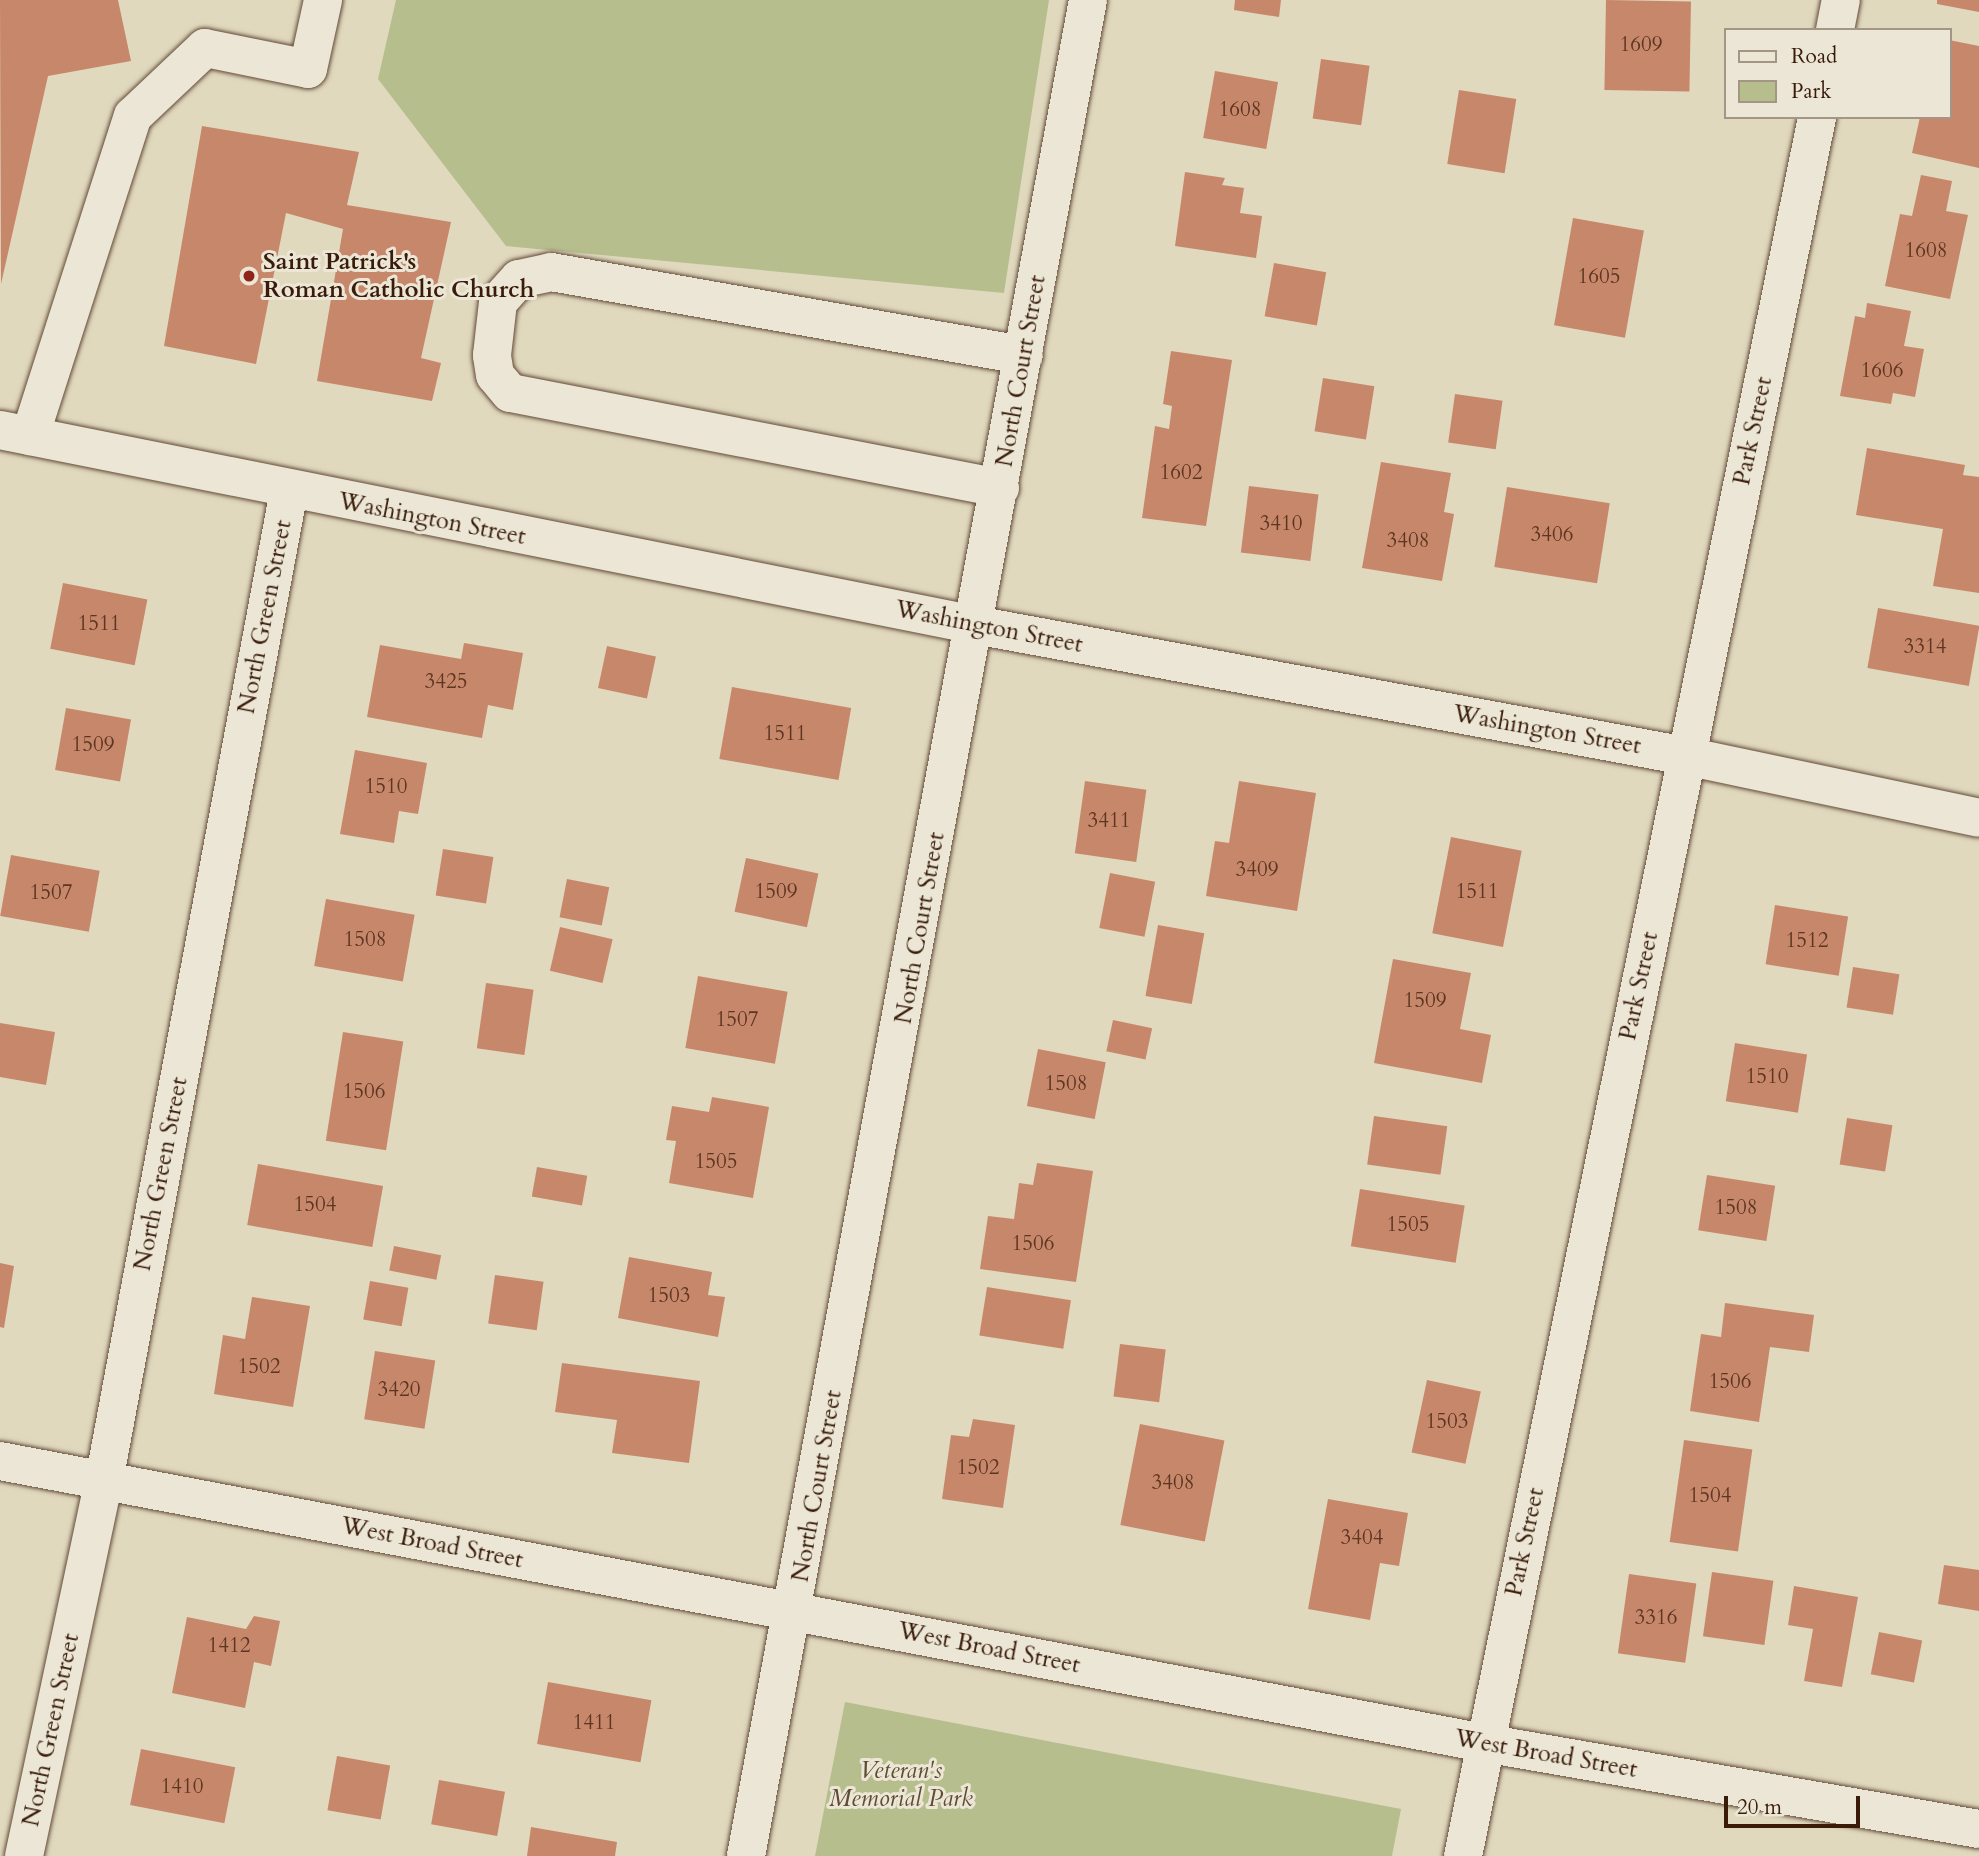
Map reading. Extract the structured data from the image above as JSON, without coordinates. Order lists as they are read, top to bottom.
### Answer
{
  "streets": {
    "street": [
      "North Court Street",
      "Park Street",
      "Washington Street",
      "North Green Street",
      "West Broad Street"
    ]
  },
  "crossings": [
    ["North Court Street", "Washington Street"],
    ["North Court Street", "West Broad Street"],
    ["Park Street", "Washington Street"],
    ["Park Street", "West Broad Street"],
    ["Washington Street", "North Green Street"],
    ["North Green Street", "West Broad Street"]
  ],
  "parks": ["Veteran's Memorial Park"],
  "places": ["Saint Patrick's Roman Catholic Church"],
  "house_numbers": [
    "1609",
    "1608",
    "1608",
    "1605",
    "1606",
    "1602",
    "3410",
    "3406",
    "3408",
    "1511",
    "3314",
    "3425",
    "1511",
    "1509",
    "1510",
    "3411",
    "3409",
    "1509",
    "1511",
    "1507",
    "1508",
    "1512",
    "1509",
    "1507",
    "1510",
    "1508",
    "1506",
    "1505",
    "1504",
    "1508",
    "1505",
    "1506",
    "1503",
    "1502",
    "1506",
    "3420",
    "1503",
    "1502",
    "3408",
    "1504",
    "3404",
    "3316",
    "1412",
    "1411",
    "1410"
  ],
  "legend": ["Road", "Park"],
  "scale_bar": "20 m"
}
